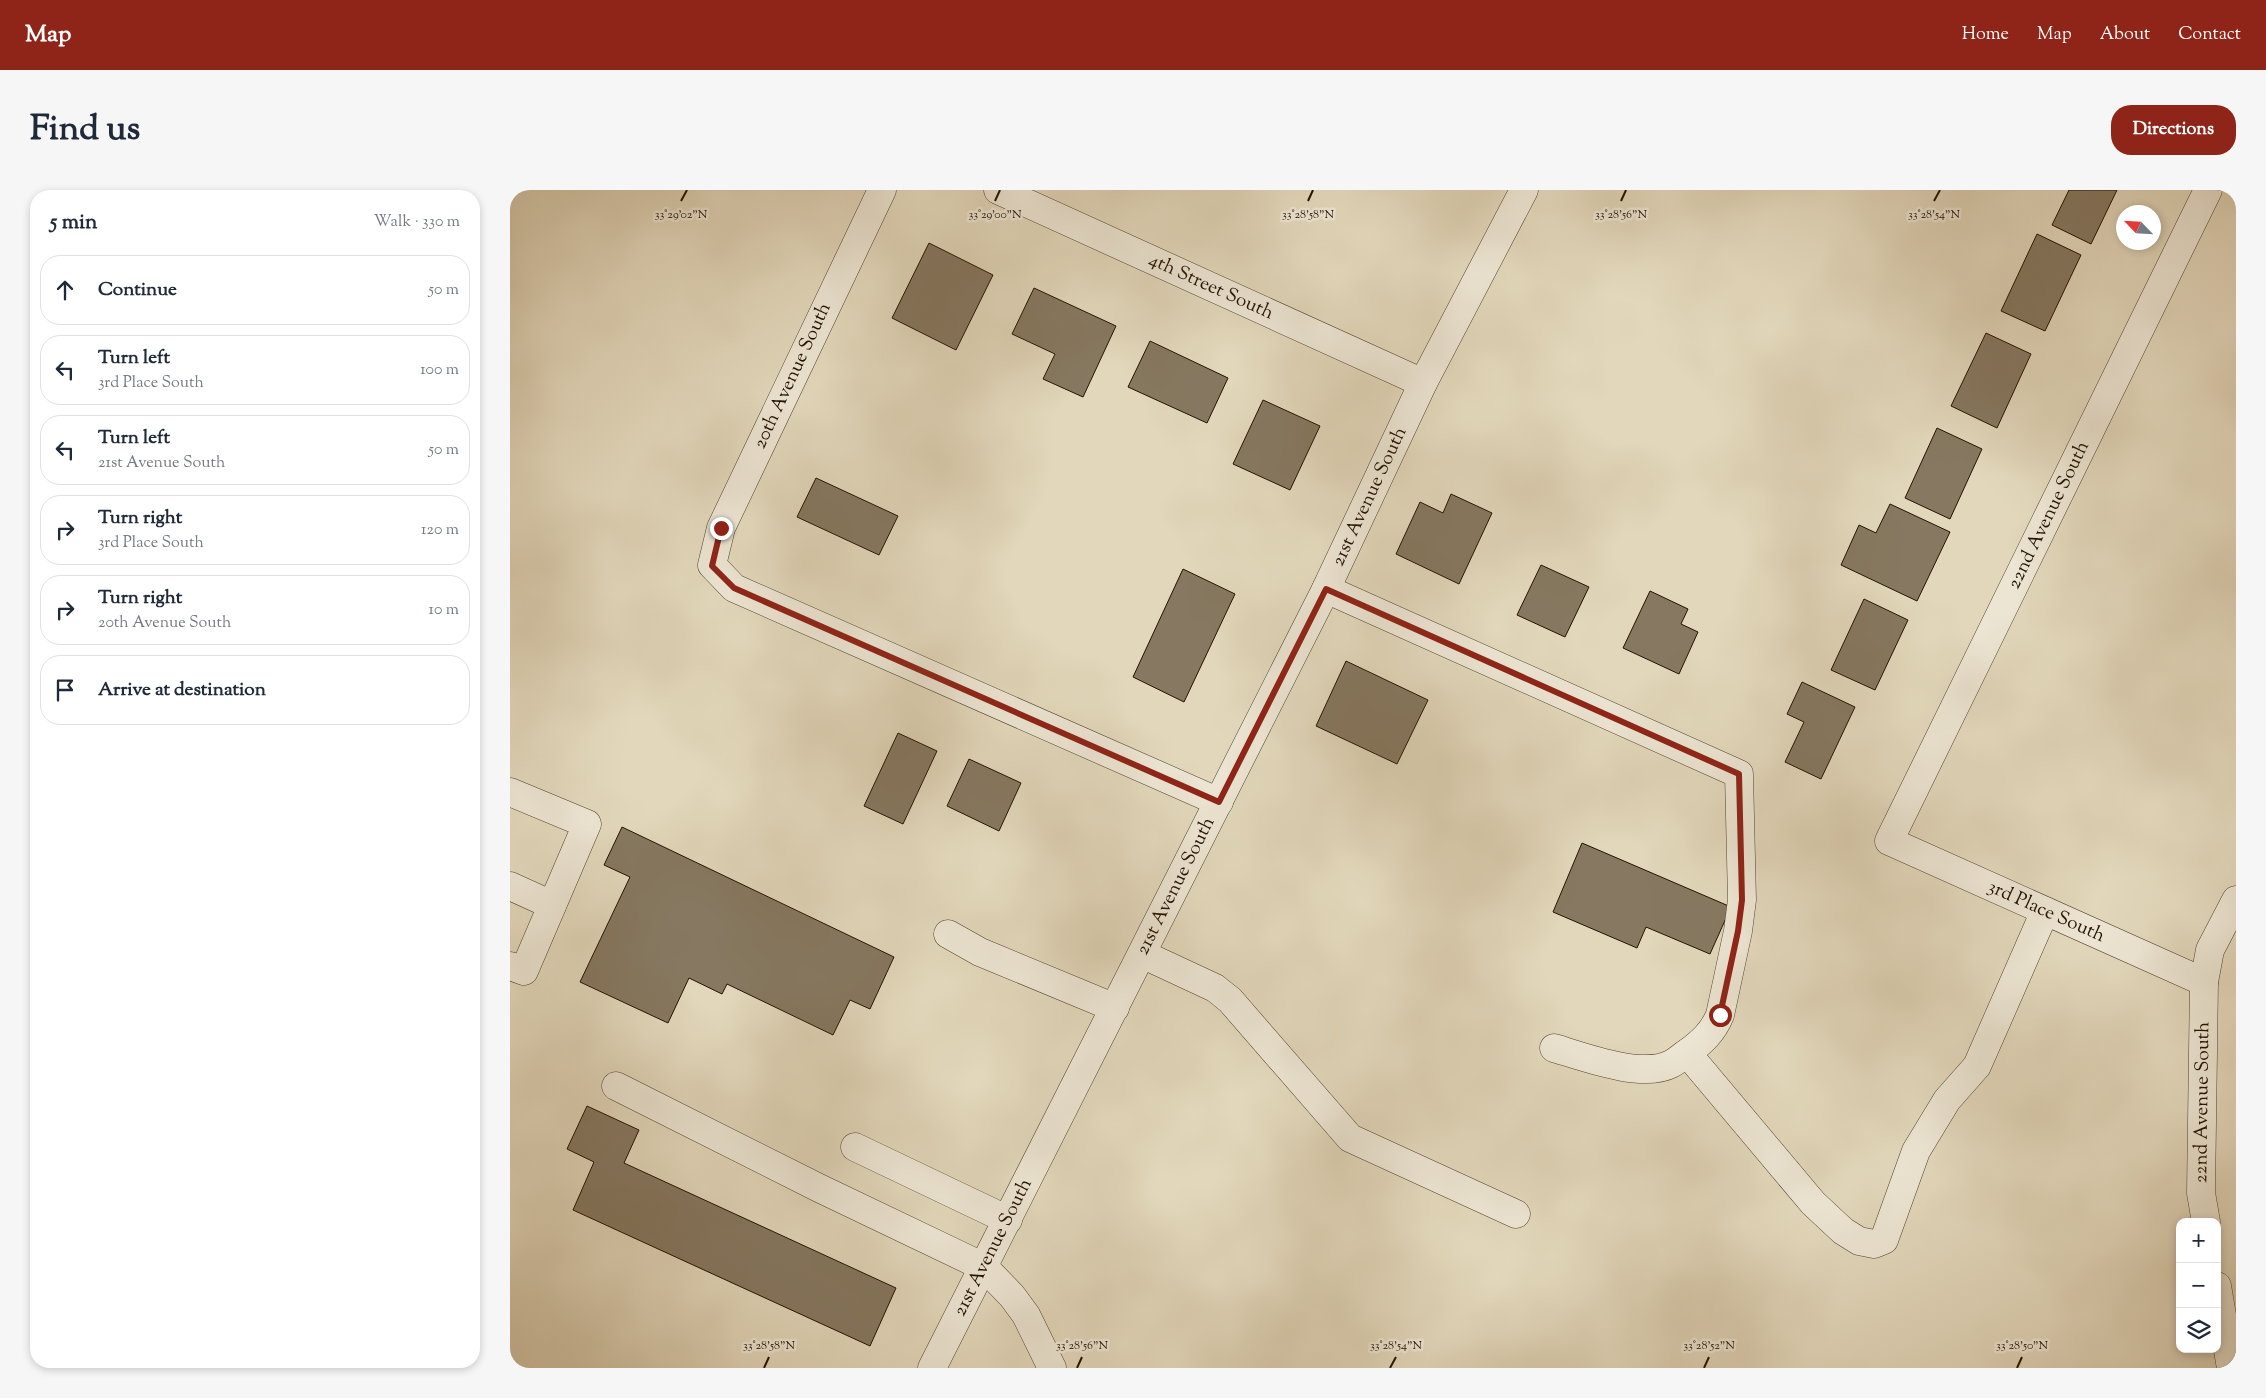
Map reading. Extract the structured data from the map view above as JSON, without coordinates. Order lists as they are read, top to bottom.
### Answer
{
  "streets": {
    "street": [
      "4th Street South",
      "20th Avenue South",
      "21st Avenue South",
      "22nd Avenue South",
      "3rd Place South"
    ]
  },
  "crossings": [
    ["4th Street South", "21st Avenue South"],
    ["20th Avenue South", "21st Avenue South"],
    ["22nd Avenue South", "3rd Place South"]
  ],
  "north": "top left",
  "page": {
    "header": "Map",
    "nav": [
      "Home",
      "Map",
      "About",
      "Contact"
    ],
    "title": "Find us",
    "buttons": "Directions",
    "heading": ["5 min", "Walk · 330 m"],
    "list": [
      ["Continue", "50 m"],
      ["Turn left", "3rd Place South", "100 m"],
      ["Turn left", "21st Avenue South", "50 m"],
      ["Turn right", "3rd Place South", "120 m"],
      ["Turn right", "20th Avenue South", "10 m"],
      "Arrive at destination"
    ],
    "map_buttons": ["+", "−"]
  },
  "coordinates": [
    "33°29'02\"N",
    "33°29'00\"N",
    "33°28'58\"N",
    "33°28'56\"N",
    "33°28'54\"N",
    "33°28'52\"N",
    "33°28'50\"N"
  ]
}
